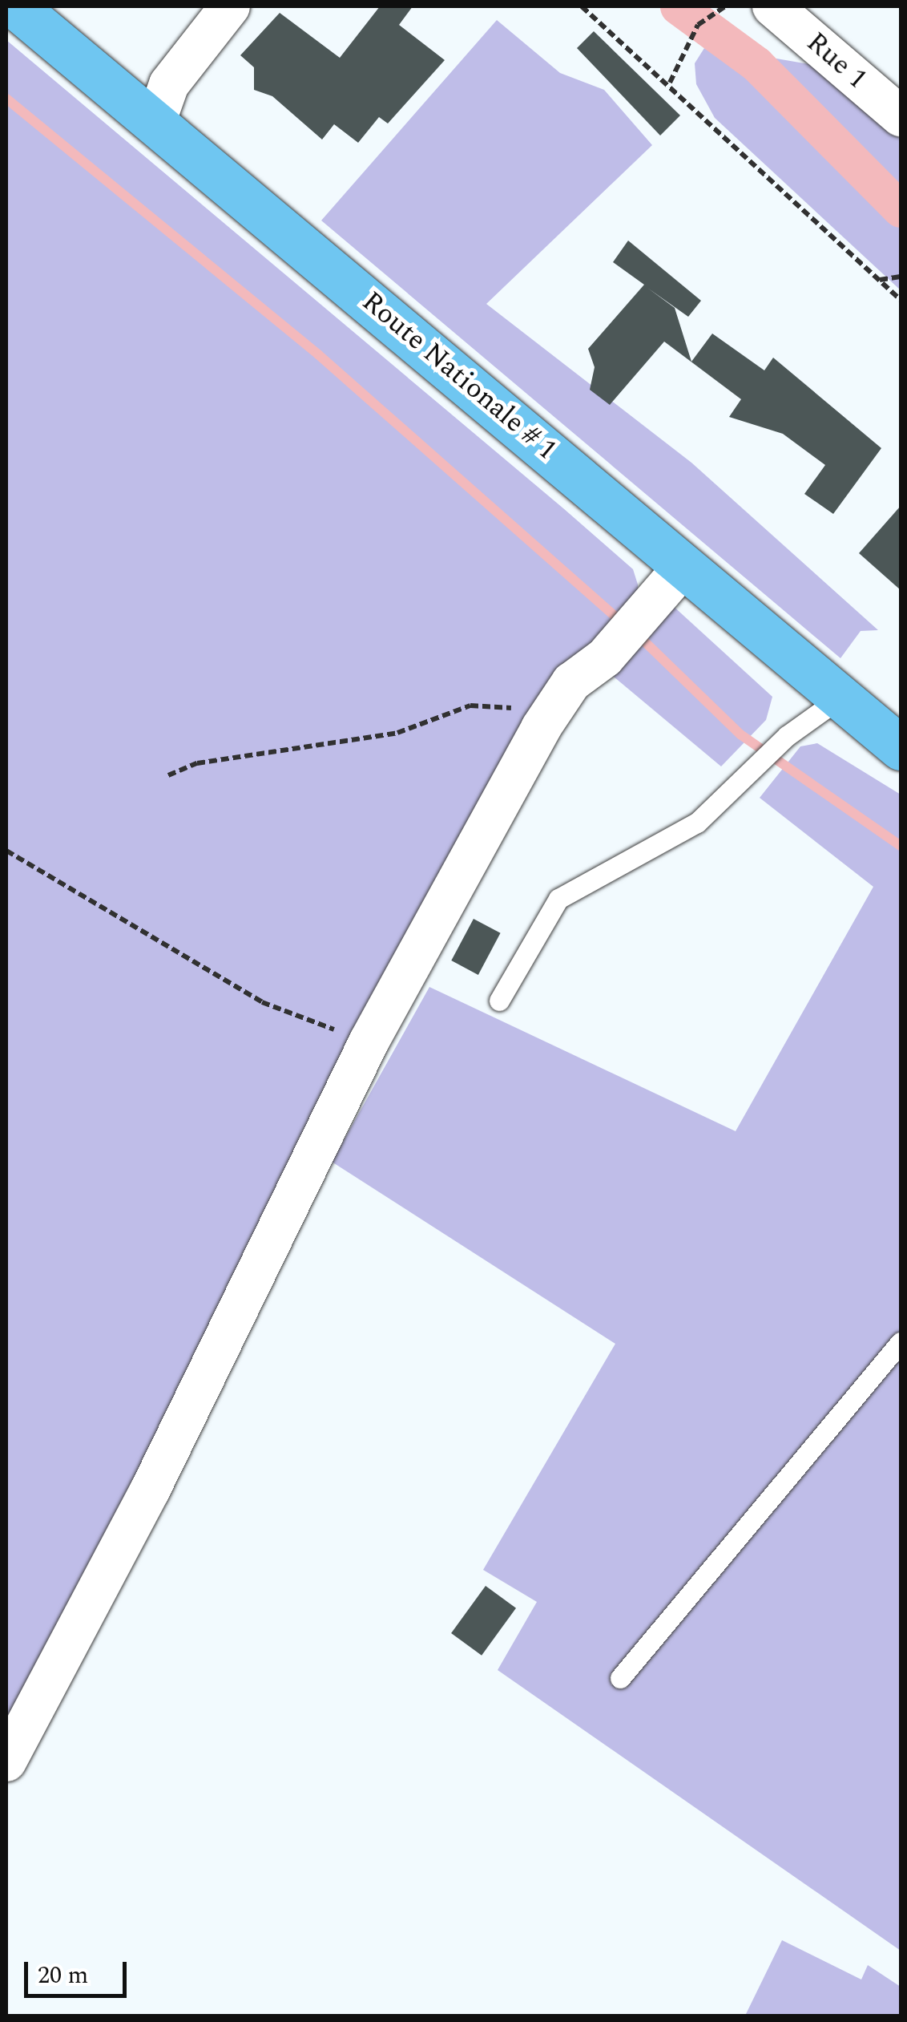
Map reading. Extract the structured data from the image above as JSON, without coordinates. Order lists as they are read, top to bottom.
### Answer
{
  "streets": {
    "main road": ["Route Nationale # 1"],
    "street": ["Rue 1"]
  },
  "scale_bar": "20 m"
}
